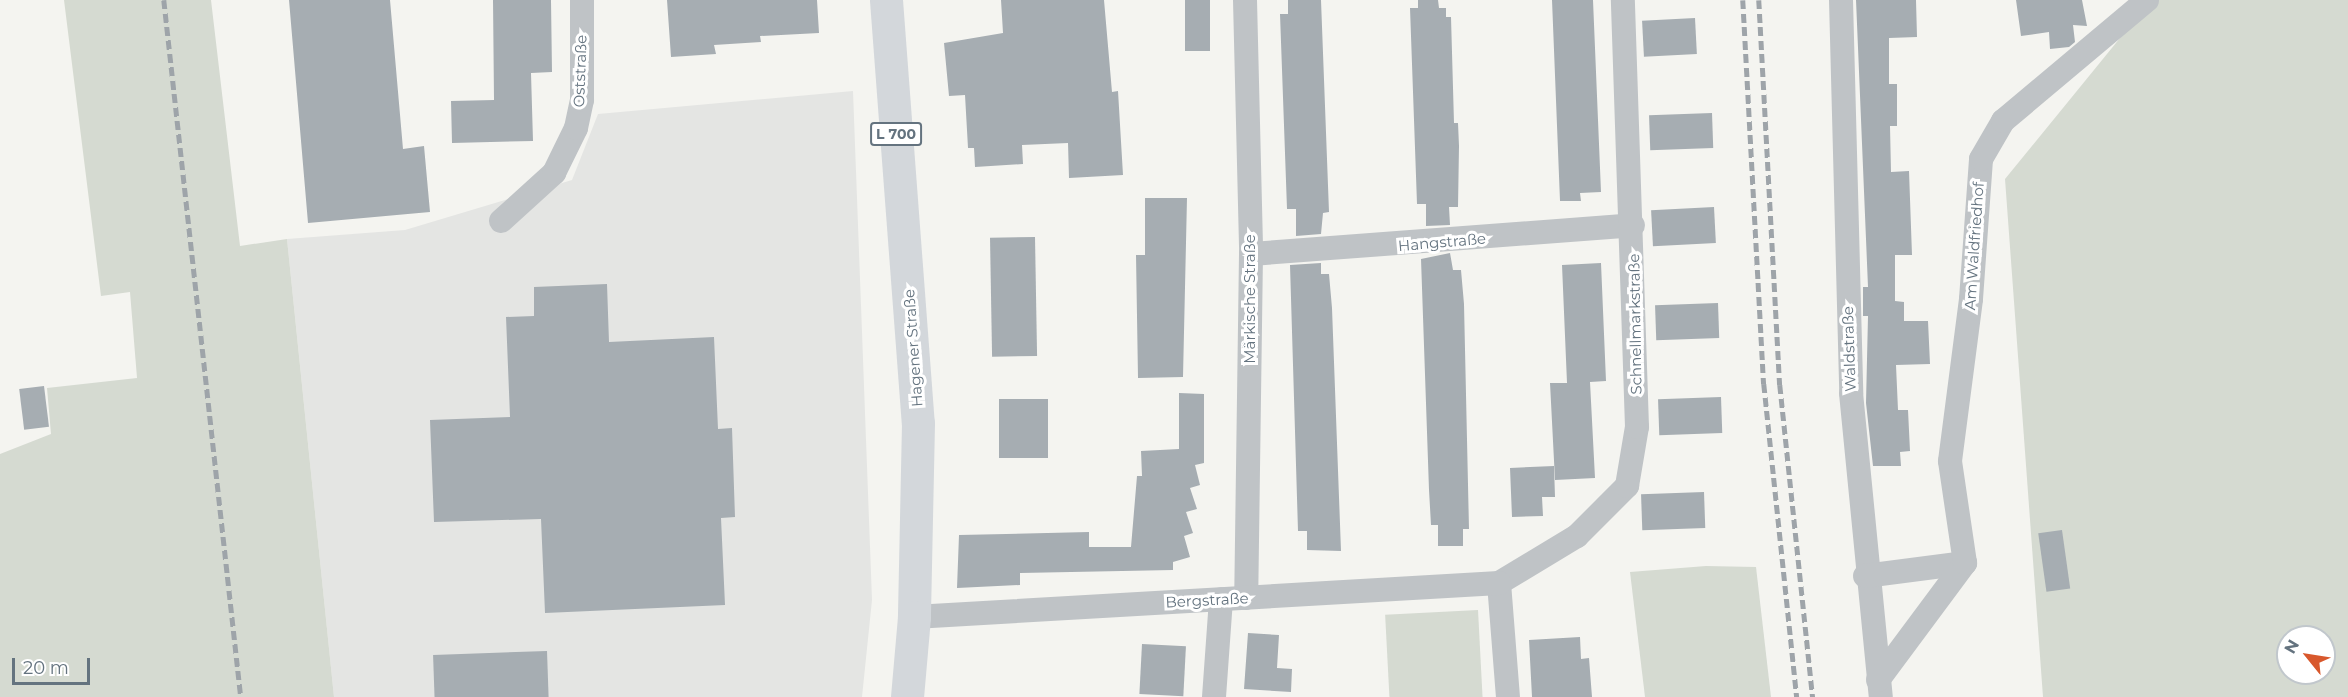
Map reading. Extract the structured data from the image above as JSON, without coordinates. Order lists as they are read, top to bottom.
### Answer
{
  "streets": {
    "main road": ["L 700", "Hagener Straße"],
    "street": [
      "Oststraße",
      "Hangstraße",
      "Am Waldfriedhof",
      "Märkische Straße",
      "Schnellmarkstraße",
      "Waldstraße",
      "Bergstraße"
    ]
  },
  "crossings": [
    ["Hangstraße", "Märkische Straße"],
    ["Hangstraße", "Schnellmarkstraße"],
    ["Märkische Straße", "Bergstraße"],
    ["Schnellmarkstraße", "Bergstraße"],
    ["Hagener Straße", "Bergstraße"]
  ],
  "scale_bar": "20 m",
  "north": "top left"
}
